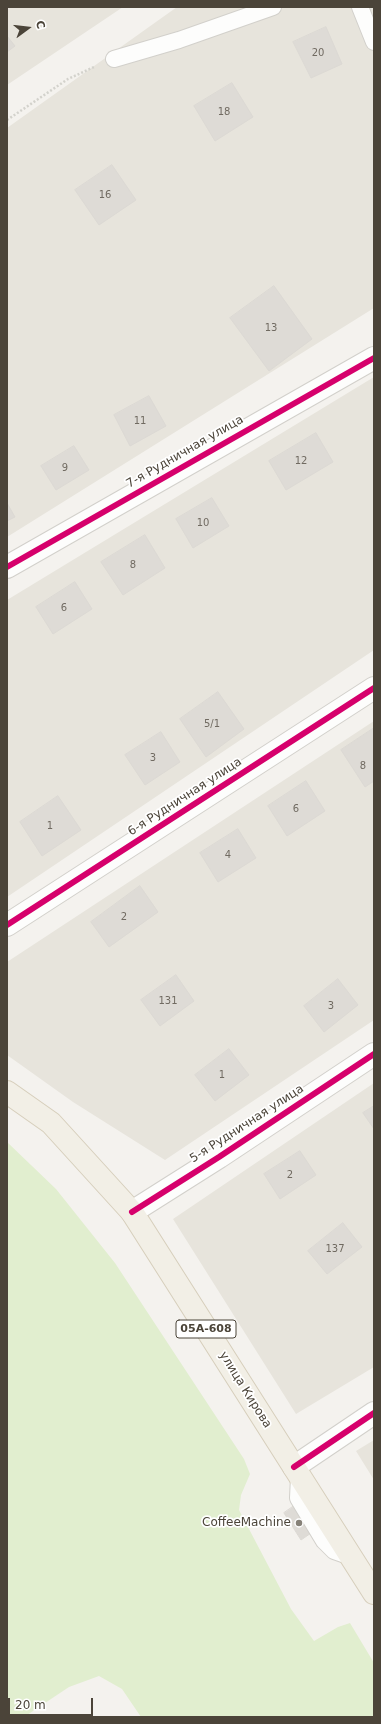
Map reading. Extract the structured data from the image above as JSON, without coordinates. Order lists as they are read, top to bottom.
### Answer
{
  "streets": {
    "main road": ["05А-608", "улица Кирова"],
    "street": ["7-я Рудничная улица", "6-я Рудничная улица", "5-я Рудничная улица"]
  },
  "crossings": [
    ["5-я Рудничная улица", "улица Кирова"]
  ],
  "places": ["CoffeeMachine"],
  "house_numbers": [
    "20",
    "18",
    "16",
    "13",
    "11",
    "12",
    "9",
    "10",
    "8",
    "6",
    "5/1",
    "3",
    "8",
    "6",
    "1",
    "4",
    "2",
    "131",
    "3",
    "1",
    "2",
    "137"
  ],
  "scale_bar": "20 m",
  "north": "right"
}
